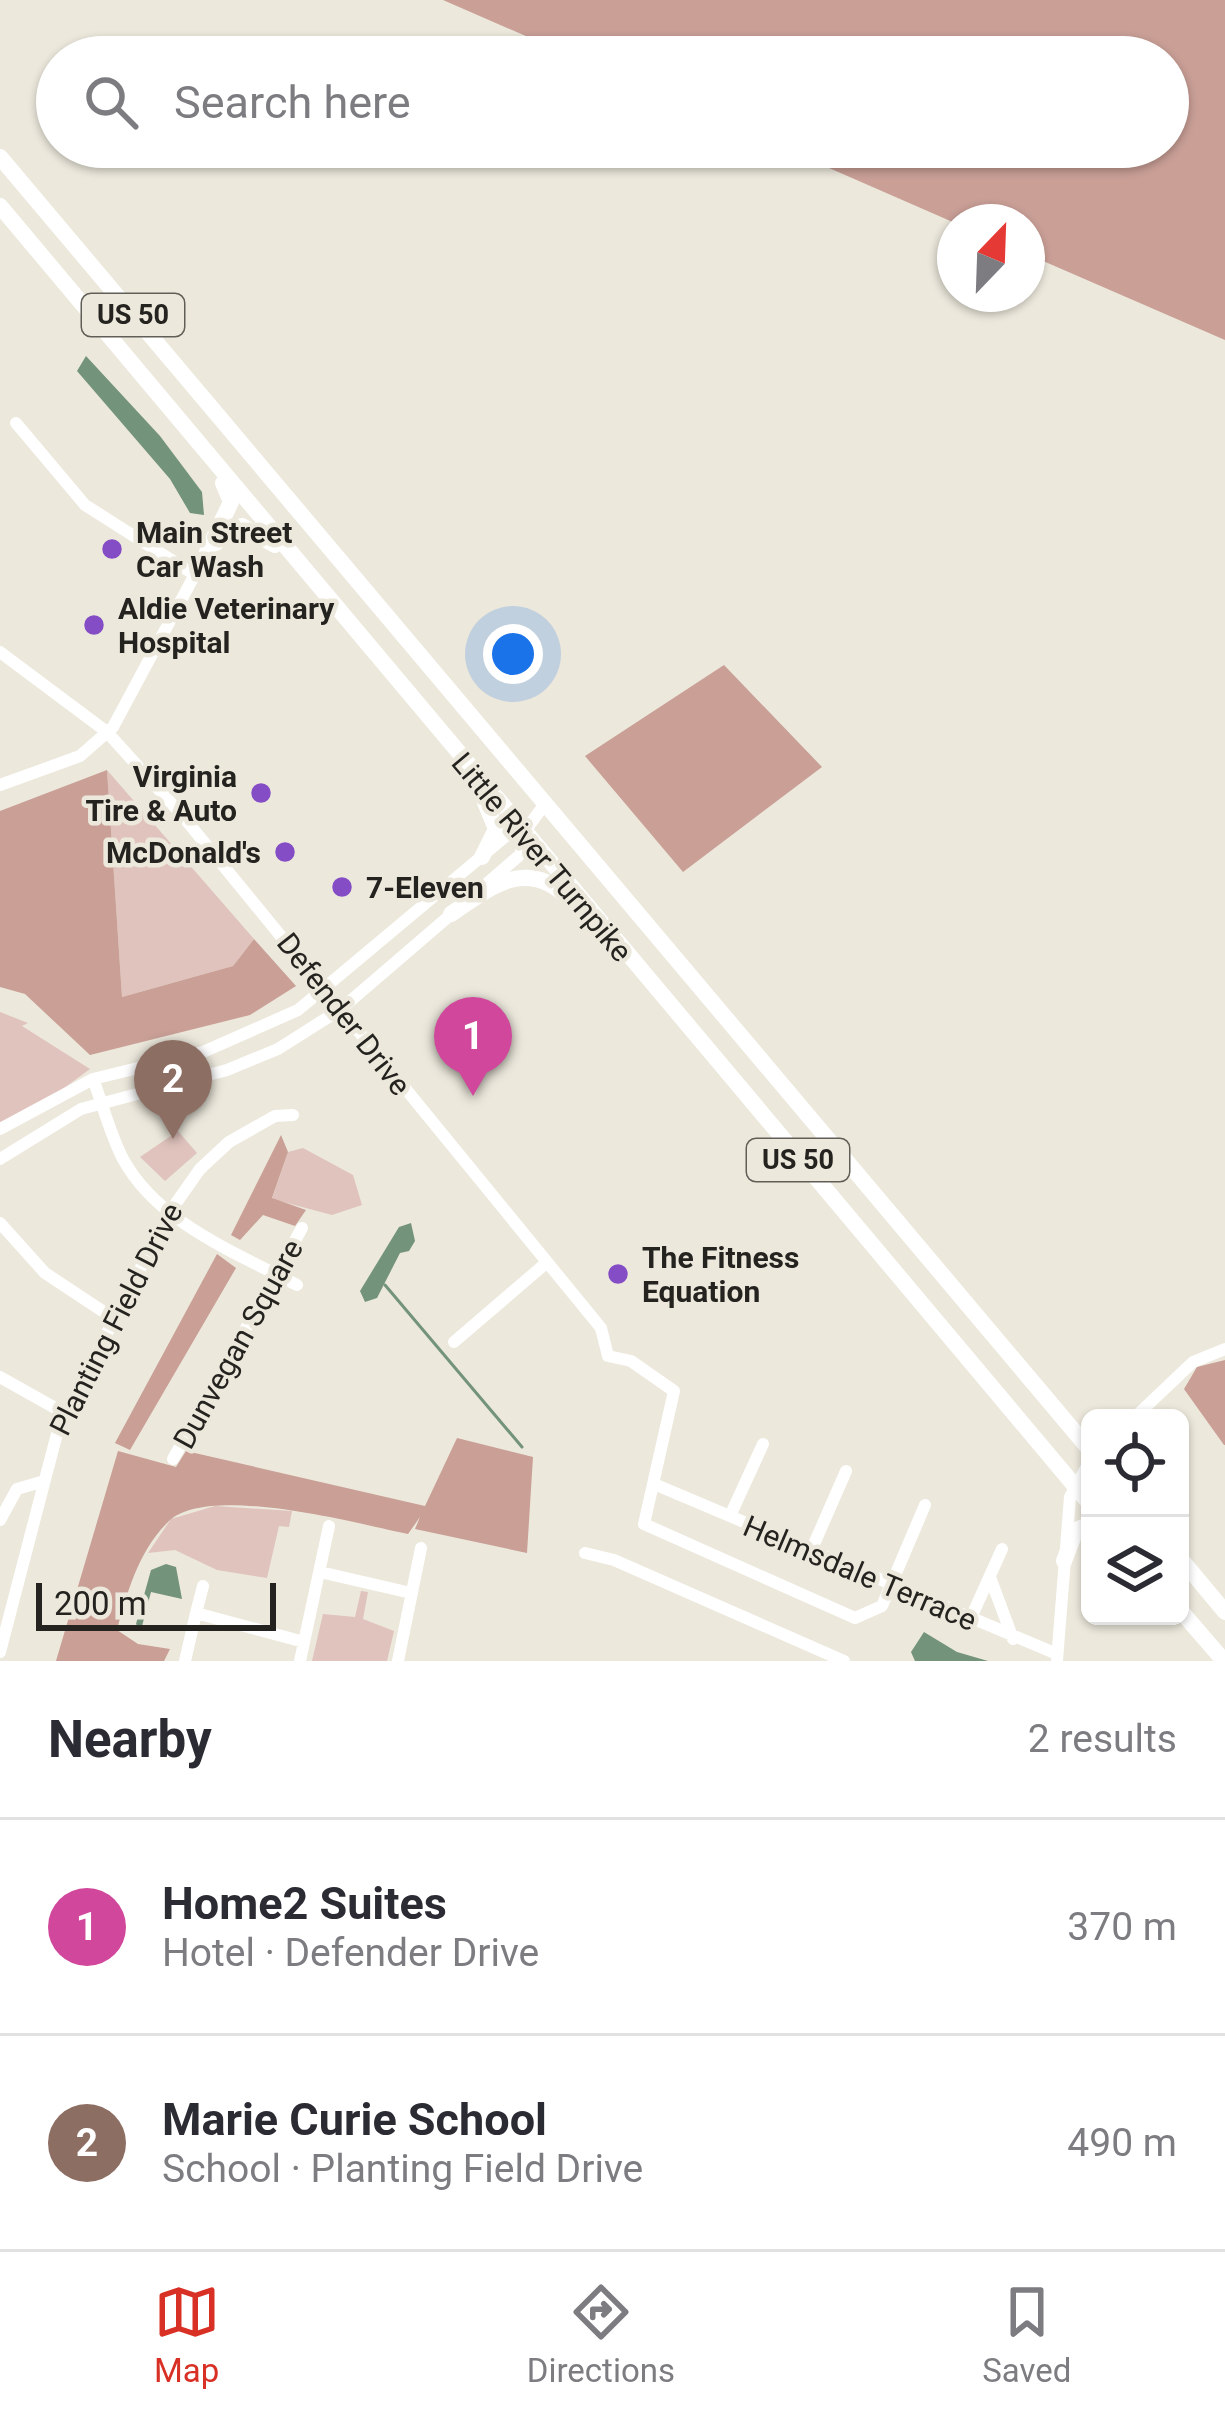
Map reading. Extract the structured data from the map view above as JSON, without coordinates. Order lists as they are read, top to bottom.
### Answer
{
  "streets": {
    "highway": ["US 50", "Little River Turnpike"],
    "street": [
      "Defender Drive",
      "Planting Field Drive",
      "Dunvegan Square",
      "Helmsdale Terrace"
    ]
  },
  "crossings": [
    ["Defender Drive", "Helmsdale Terrace"]
  ],
  "places": [
    "Main Street Car Wash",
    "Aldie Veterinary Hospital",
    "Virginia Tire & Auto",
    "McDonald's",
    "7-Eleven",
    "The Fitness Equation"
  ],
  "scale_bar": "200 m",
  "north": "top right",
  "page": {
    "search": "Search here",
    "pins": ["1", "2"],
    "scale": "200 m",
    "heading": ["Nearby", "2 results"],
    "list": [
      {
        "mark": "1",
        "name": "Home2 Suites",
        "note": "Hotel · Defender Drive",
        "value": "370 m"
      },
      {
        "mark": "2",
        "name": "Marie Curie School",
        "note": "School · Planting Field Drive",
        "value": "490 m"
      }
    ],
    "nav": ["Map", "Directions", "Saved"]
  }
}
